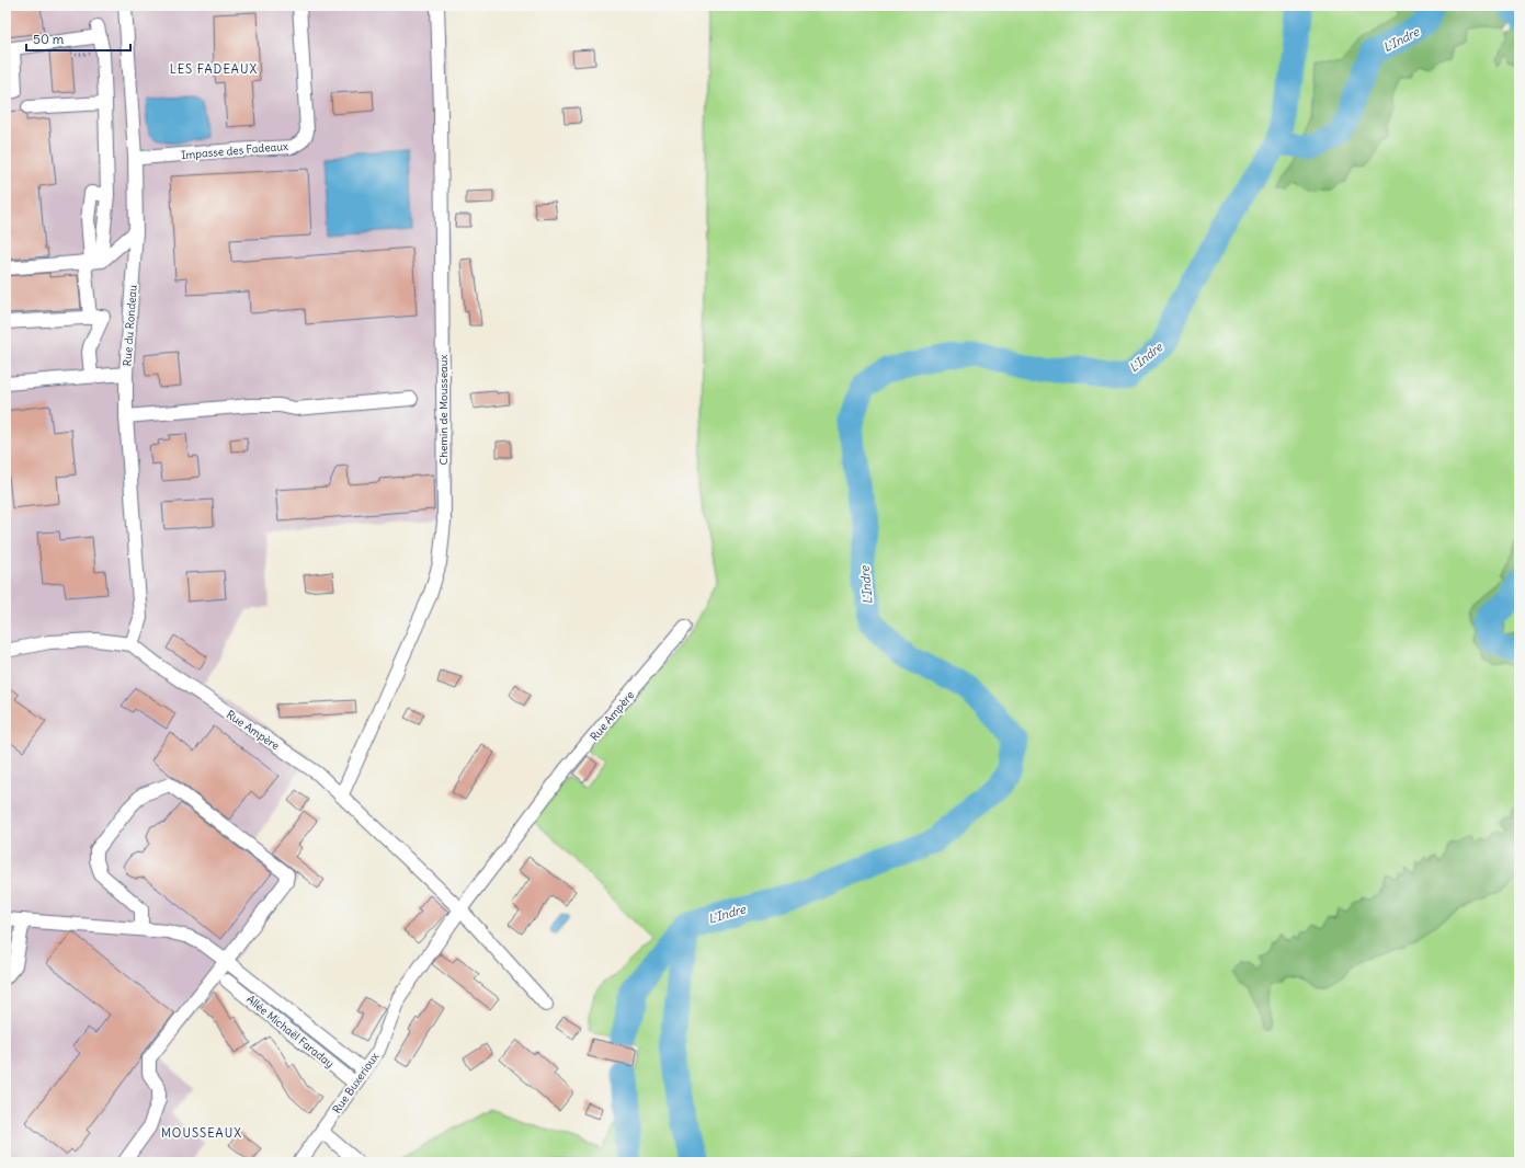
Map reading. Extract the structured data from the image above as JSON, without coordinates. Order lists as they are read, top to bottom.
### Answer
{
  "streets": {
    "street": [
      "Impasse des Fadeaux",
      "Rue du Rondeau",
      "Chemin de Mousseaux",
      "Rue Ampère",
      "Allée Michaël Faraday",
      "Rue Buxerioux"
    ]
  },
  "crossings": [
    ["Impasse des Fadeaux", "Rue du Rondeau"],
    ["Rue du Rondeau", "Rue Ampère"],
    ["Chemin de Mousseaux", "Rue Ampère"],
    ["Rue Ampère", "Rue Buxerioux"],
    ["Allée Michaël Faraday", "Rue Buxerioux"]
  ],
  "districts": ["LES FADEAUX", "MOUSSEAUX"],
  "water": ["L'Indre"],
  "scale_bar": "50 m"
}
